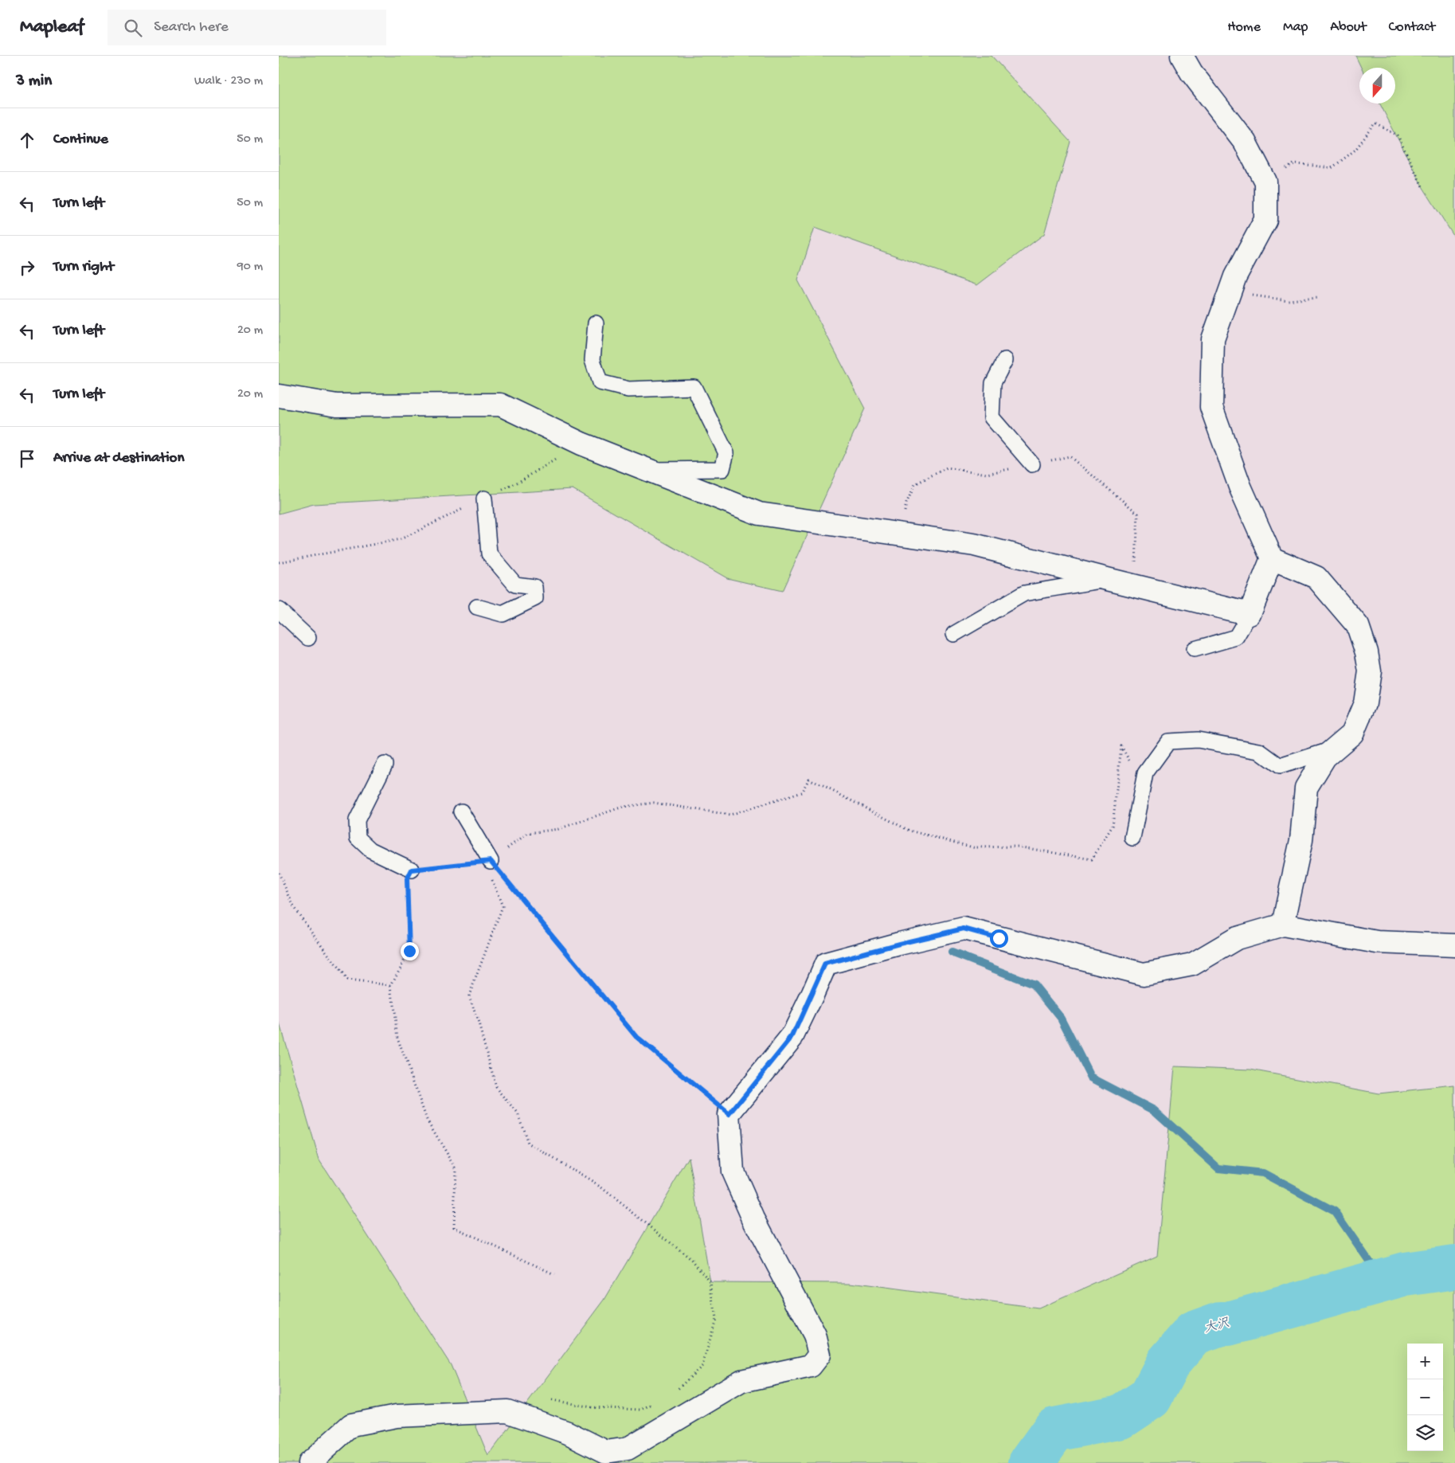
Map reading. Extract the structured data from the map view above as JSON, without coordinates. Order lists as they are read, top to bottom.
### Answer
{
  "water": ["大沢"],
  "north": "bottom",
  "page": {
    "header": "Mapleaf",
    "search": "Search here",
    "nav": [
      "Home",
      "Map",
      "About",
      "Contact"
    ],
    "heading": ["3 min", "Walk · 230 m"],
    "list": [
      ["Continue", "50 m"],
      ["Turn left", "50 m"],
      ["Turn right", "90 m"],
      ["Turn left", "20 m"],
      ["Turn left", "20 m"],
      "Arrive at destination"
    ],
    "map_buttons": ["+", "−"]
  }
}
